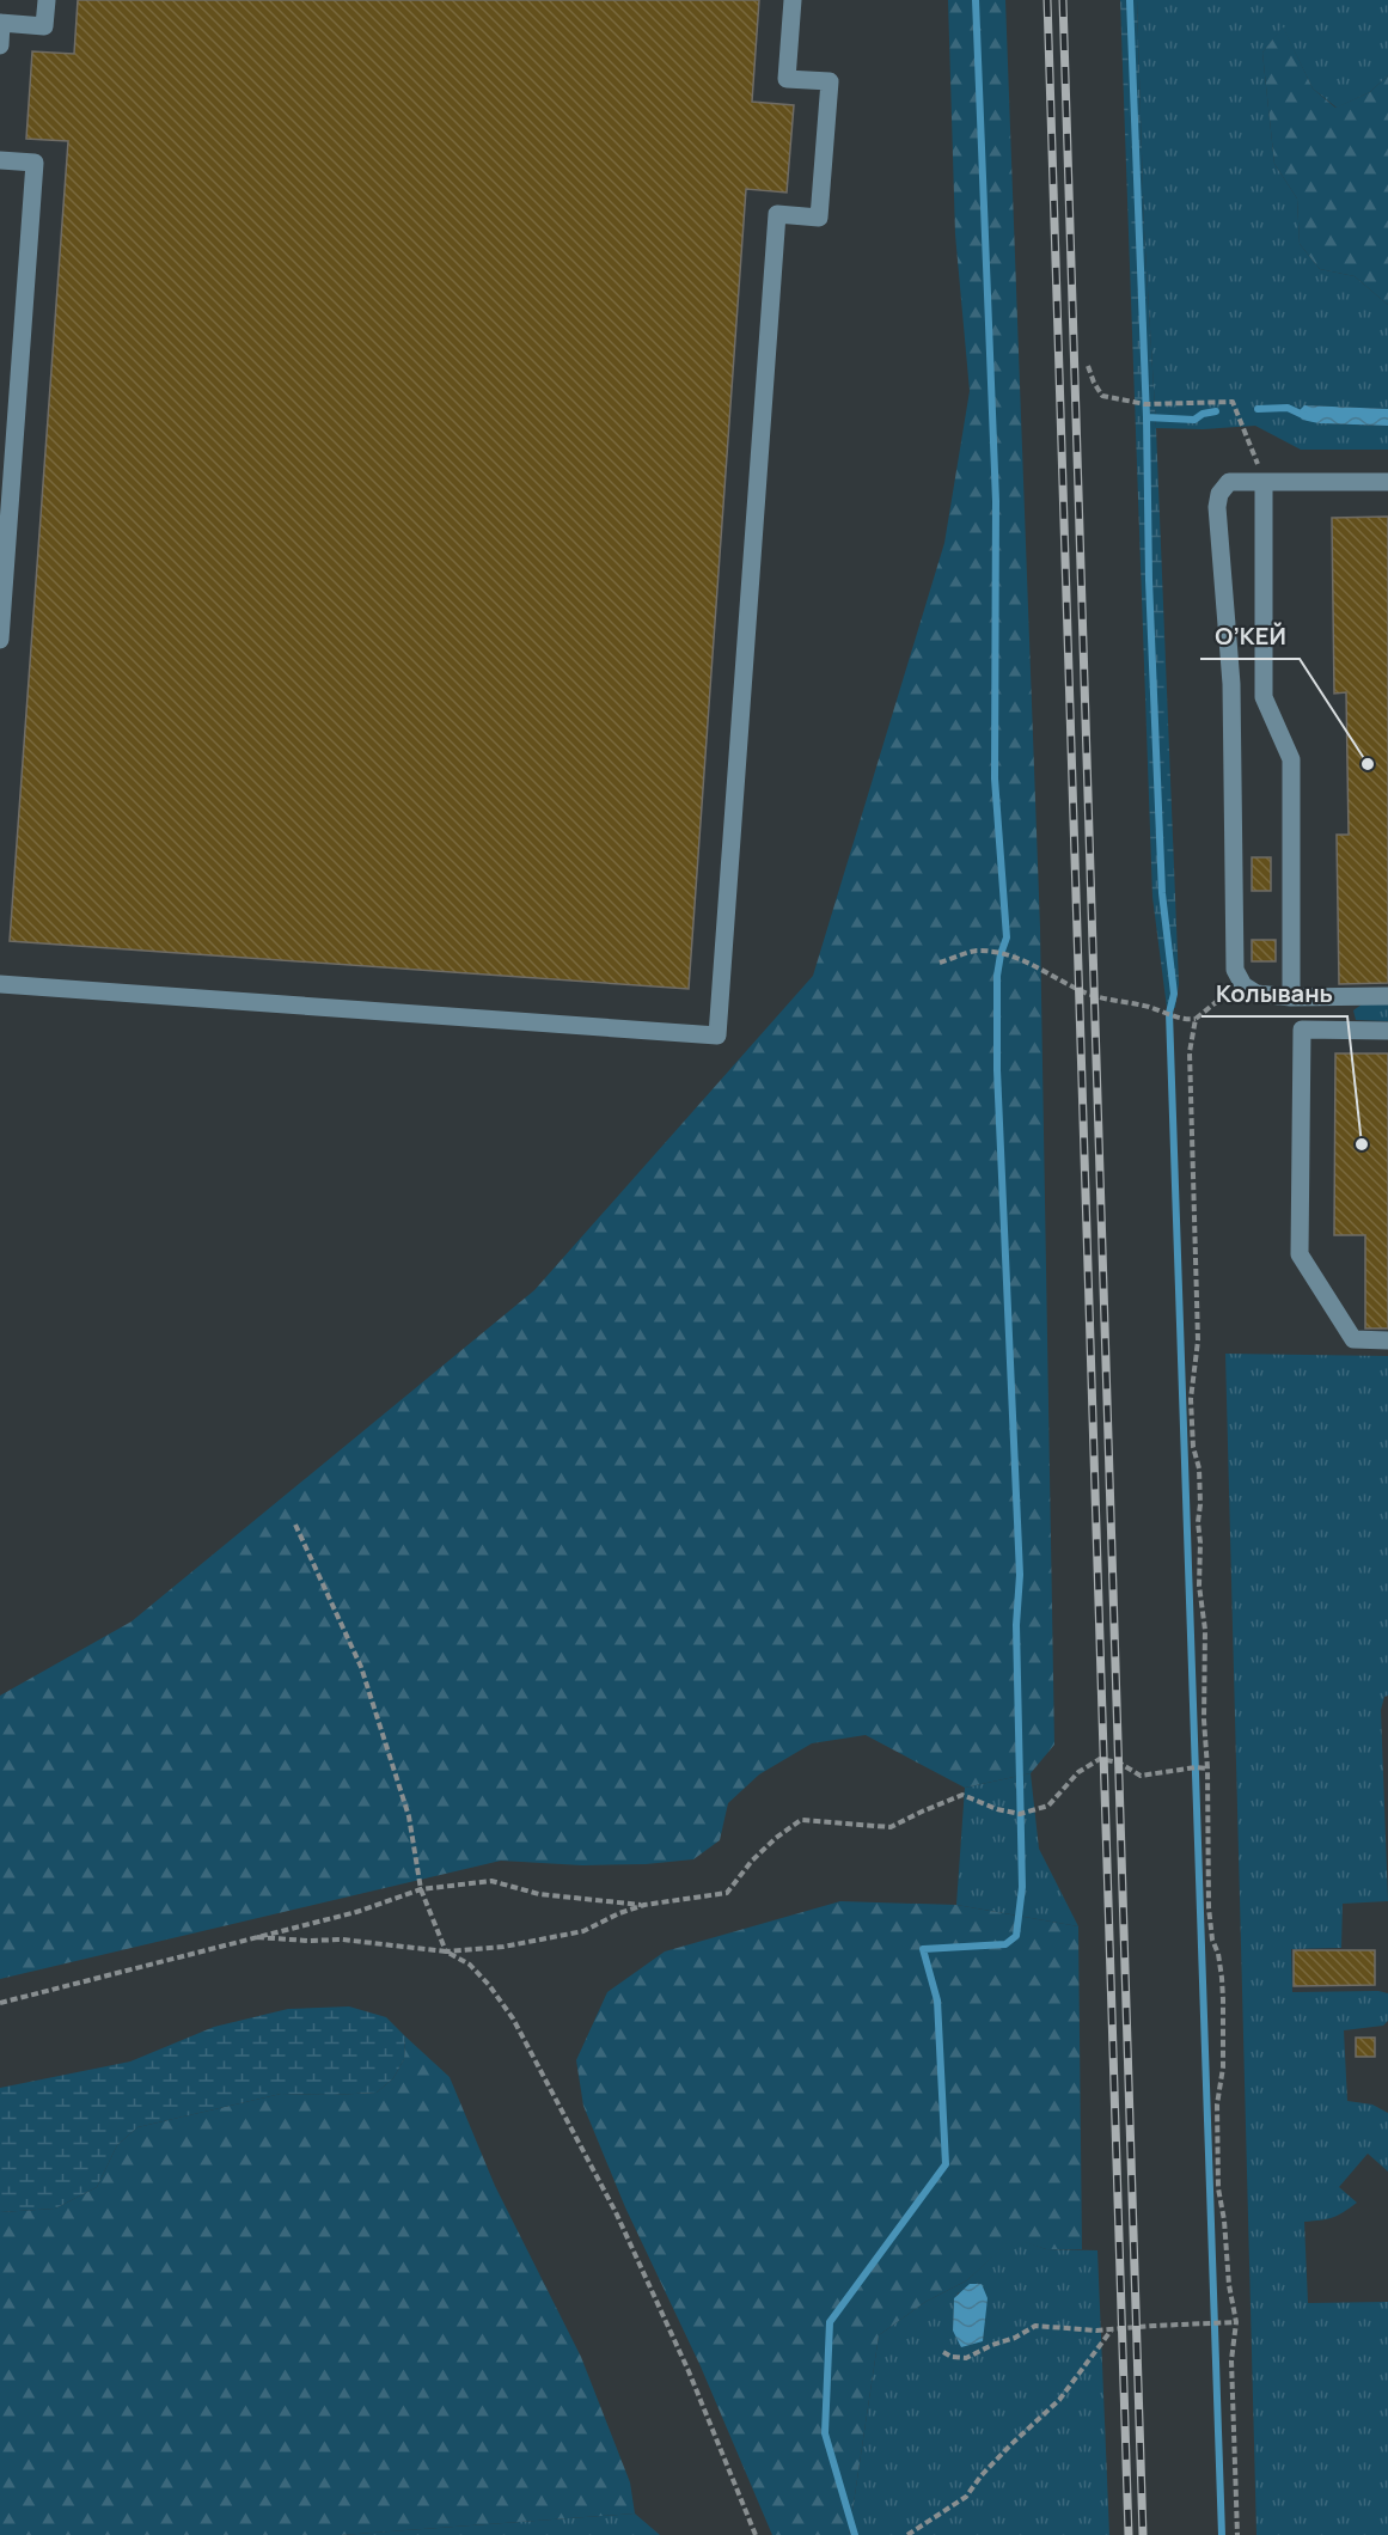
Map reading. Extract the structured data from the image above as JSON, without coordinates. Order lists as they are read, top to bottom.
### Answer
{
  "places": ["О’КЕЙ", "Колывань"]
}
